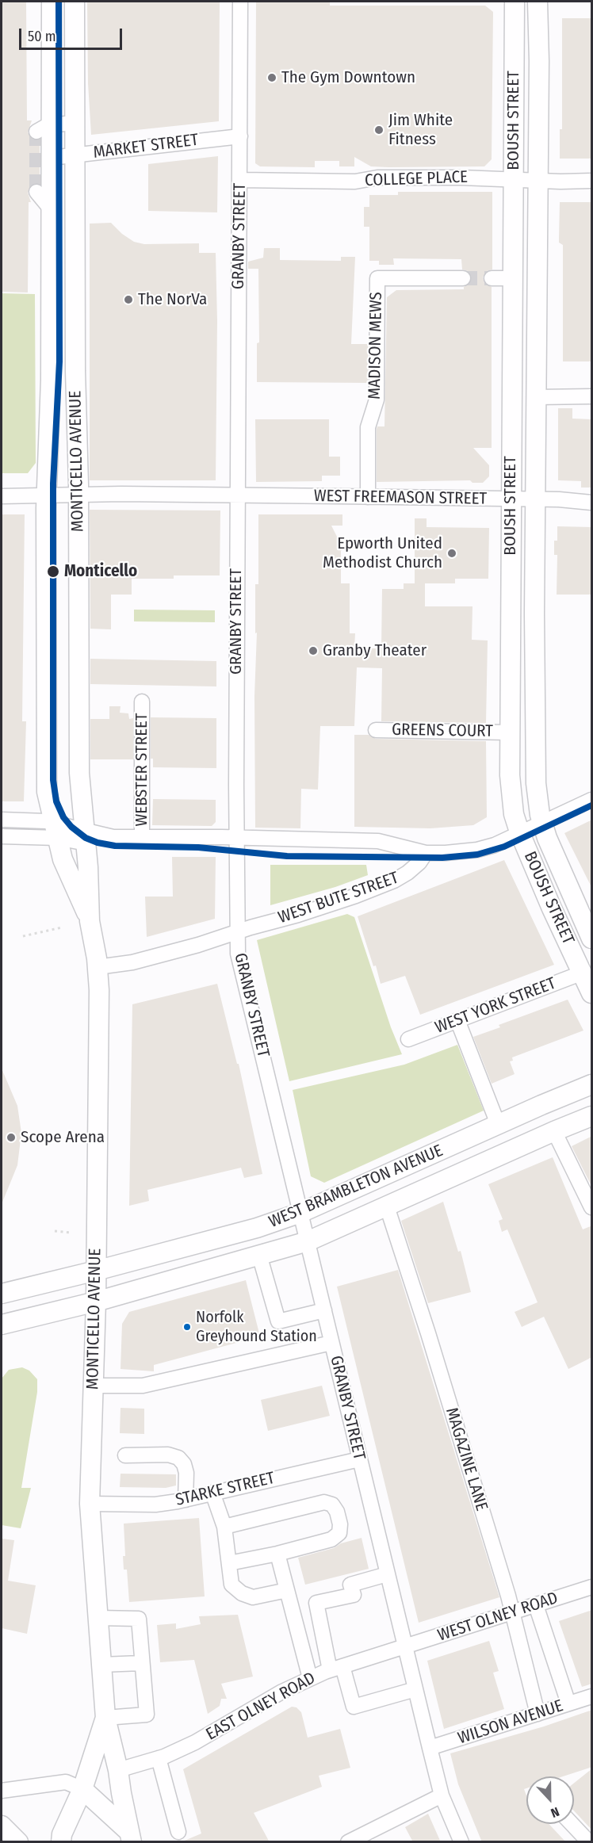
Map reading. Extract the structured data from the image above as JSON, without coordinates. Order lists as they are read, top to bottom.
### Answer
{
  "streets": {
    "main road": ["BOUSH STREET", "MONTICELLO AVENUE", "WEST BRAMBLETON AVENUE"],
    "street": [
      "MARKET STREET",
      "COLLEGE PLACE",
      "GRANBY STREET",
      "MADISON MEWS",
      "WEST FREEMASON STREET",
      "GREENS COURT",
      "WEBSTER STREET",
      "WEST BUTE STREET",
      "WEST YORK STREET",
      "MAGAZINE LANE",
      "STARKE STREET",
      "WEST OLNEY ROAD",
      "EAST OLNEY ROAD",
      "WILSON AVENUE"
    ]
  },
  "crossings": [
    ["BOUSH STREET", "COLLEGE PLACE"],
    ["BOUSH STREET", "WEST FREEMASON STREET"],
    ["BOUSH STREET", "GREENS COURT"],
    ["BOUSH STREET", "WEST YORK STREET"],
    ["MARKET STREET", "GRANBY STREET"],
    ["MARKET STREET", "MONTICELLO AVENUE"],
    ["COLLEGE PLACE", "GRANBY STREET"],
    ["GRANBY STREET", "WEST FREEMASON STREET"],
    ["GRANBY STREET", "WEST BUTE STREET"],
    ["GRANBY STREET", "WEST BRAMBLETON AVENUE"],
    ["GRANBY STREET", "STARKE STREET"],
    ["GRANBY STREET", "WEST OLNEY ROAD"],
    ["GRANBY STREET", "EAST OLNEY ROAD"],
    ["GRANBY STREET", "WILSON AVENUE"],
    ["MADISON MEWS", "WEST FREEMASON STREET"],
    ["MONTICELLO AVENUE", "WEST FREEMASON STREET"],
    ["MONTICELLO AVENUE", "WEST BUTE STREET"],
    ["MONTICELLO AVENUE", "WEST BRAMBLETON AVENUE"],
    ["MONTICELLO AVENUE", "STARKE STREET"],
    ["MONTICELLO AVENUE", "EAST OLNEY ROAD"],
    ["WEST BRAMBLETON AVENUE", "MAGAZINE LANE"],
    ["MAGAZINE LANE", "WEST OLNEY ROAD"],
    ["MAGAZINE LANE", "WILSON AVENUE"],
    ["WEST OLNEY ROAD", "EAST OLNEY ROAD"]
  ],
  "places": [
    "The Gym Downtown",
    "Jim White Fitness",
    "The NorVa",
    "Epworth United Methodist Church",
    "Monticello",
    "Granby Theater",
    "Scope Arena",
    "Norfolk Greyhound Station"
  ],
  "scale_bar": "50 m",
  "north": "bottom"
}
